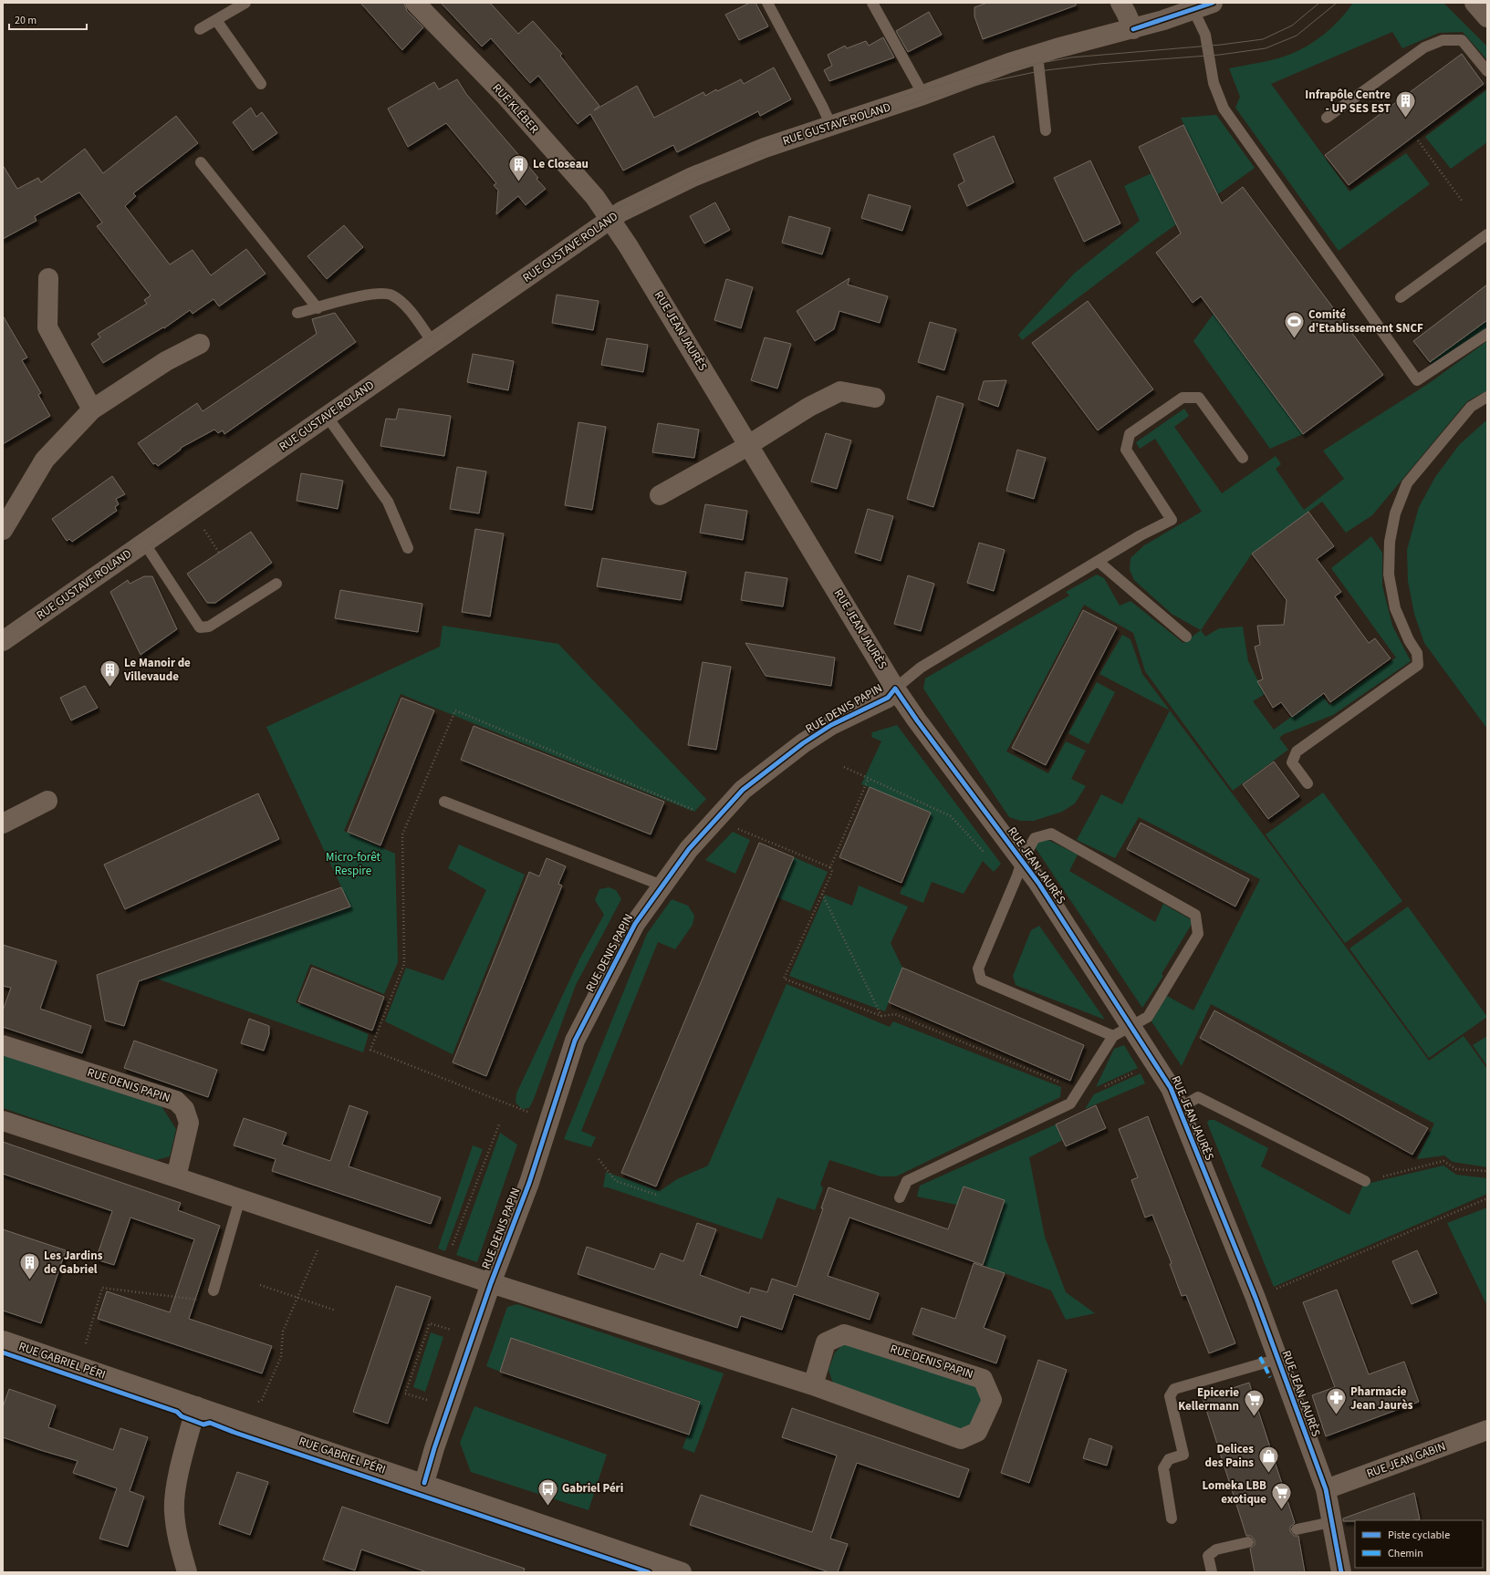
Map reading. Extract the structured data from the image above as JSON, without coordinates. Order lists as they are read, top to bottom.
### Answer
{
  "streets": {
    "street": [
      "RUE KLÉBER",
      "RUE GUSTAVE ROLAND",
      "RUE JEAN JAURÈS",
      "RUE DENIS PAPIN",
      "RUE GABRIEL PÉRI",
      "RUE JEAN GABIN"
    ]
  },
  "crossings": [
    ["RUE KLÉBER", "RUE GUSTAVE ROLAND"],
    ["RUE KLÉBER", "RUE JEAN JAURÈS"],
    ["RUE GUSTAVE ROLAND", "RUE JEAN JAURÈS"],
    ["RUE JEAN JAURÈS", "RUE DENIS PAPIN"],
    ["RUE JEAN JAURÈS", "RUE JEAN GABIN"],
    ["RUE DENIS PAPIN", "RUE GABRIEL PÉRI"]
  ],
  "parks": ["Micro-forêt Respire"],
  "places": {
    "building": [
      "Infrapôle Centre - UP SES EST",
      "Le Closeau",
      "Le Manoir de Villevaude",
      "Les Jardins de Gabriel"
    ],
    "sports": ["Comité d'Etablissement SNCF"],
    "pharmacy": ["Pharmacie Jean Jaurès"],
    "supermarket": ["Epicerie Kellermann", "Lomeka LBB exotique"],
    "shop": ["Delices des Pains"],
    "bus stop": ["Gabriel Péri"]
  },
  "legend": ["Piste cyclable", "Chemin"],
  "scale_bar": "20 m"
}
